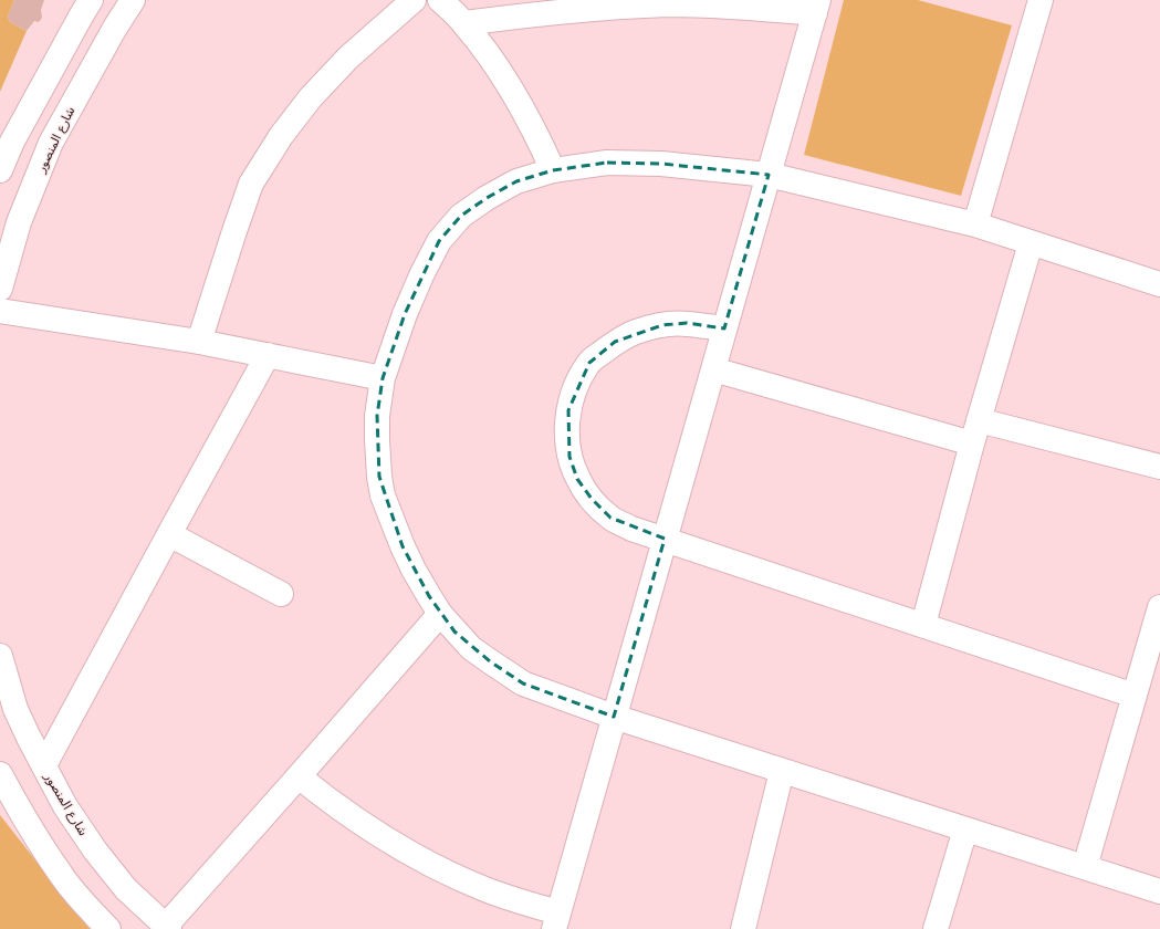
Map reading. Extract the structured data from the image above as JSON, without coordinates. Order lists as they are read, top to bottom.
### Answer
{
  "streets": {
    "street": ["شارع المنصور"]
  }
}
